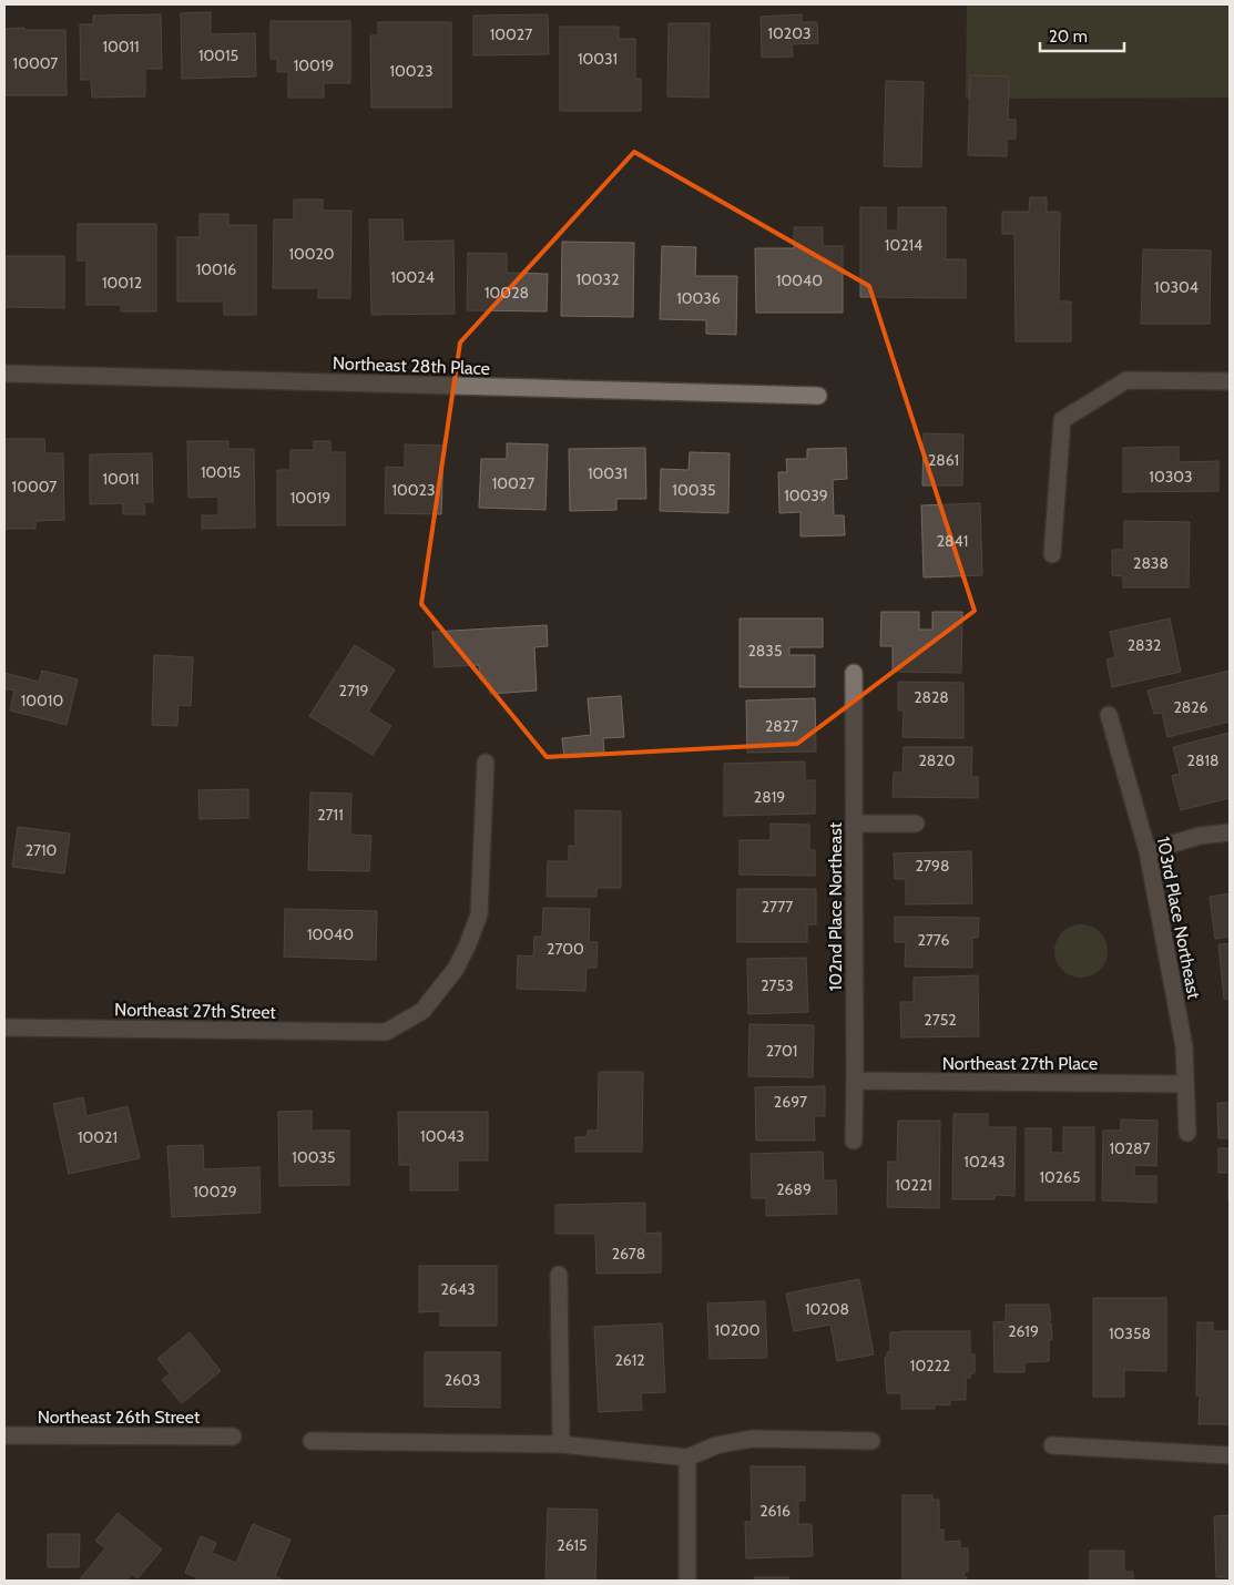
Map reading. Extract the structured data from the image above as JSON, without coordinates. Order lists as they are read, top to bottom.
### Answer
{
  "streets": {
    "street": [
      "Northeast 28th Place",
      "102nd Place Northeast",
      "103rd Place Northeast",
      "Northeast 27th Street",
      "Northeast 27th Place",
      "Northeast 26th Street"
    ]
  },
  "crossings": [
    ["102nd Place Northeast", "Northeast 27th Place"],
    ["103rd Place Northeast", "Northeast 27th Place"]
  ],
  "house_numbers": [
    "10203",
    "10027",
    "10011",
    "10015",
    "10031",
    "10007",
    "10019",
    "10023",
    "10214",
    "10020",
    "10016",
    "10024",
    "10032",
    "10040",
    "10012",
    "10304",
    "10028",
    "10036",
    "2861",
    "10015",
    "10031",
    "10303",
    "10011",
    "10027",
    "10007",
    "10023",
    "10035",
    "10039",
    "10019",
    "2841",
    "2838",
    "2832",
    "2835",
    "2719",
    "2828",
    "10010",
    "2826",
    "2827",
    "2820",
    "2818",
    "2819",
    "2711",
    "2710",
    "2798",
    "2777",
    "10040",
    "2776",
    "2700",
    "2753",
    "2752",
    "2701",
    "2697",
    "10043",
    "10021",
    "10287",
    "10035",
    "10243",
    "10265",
    "10221",
    "2689",
    "10029",
    "2678",
    "2643",
    "10208",
    "10200",
    "2619",
    "10358",
    "2612",
    "10222",
    "2603",
    "2616",
    "2615"
  ],
  "scale_bar": "20 m"
}
